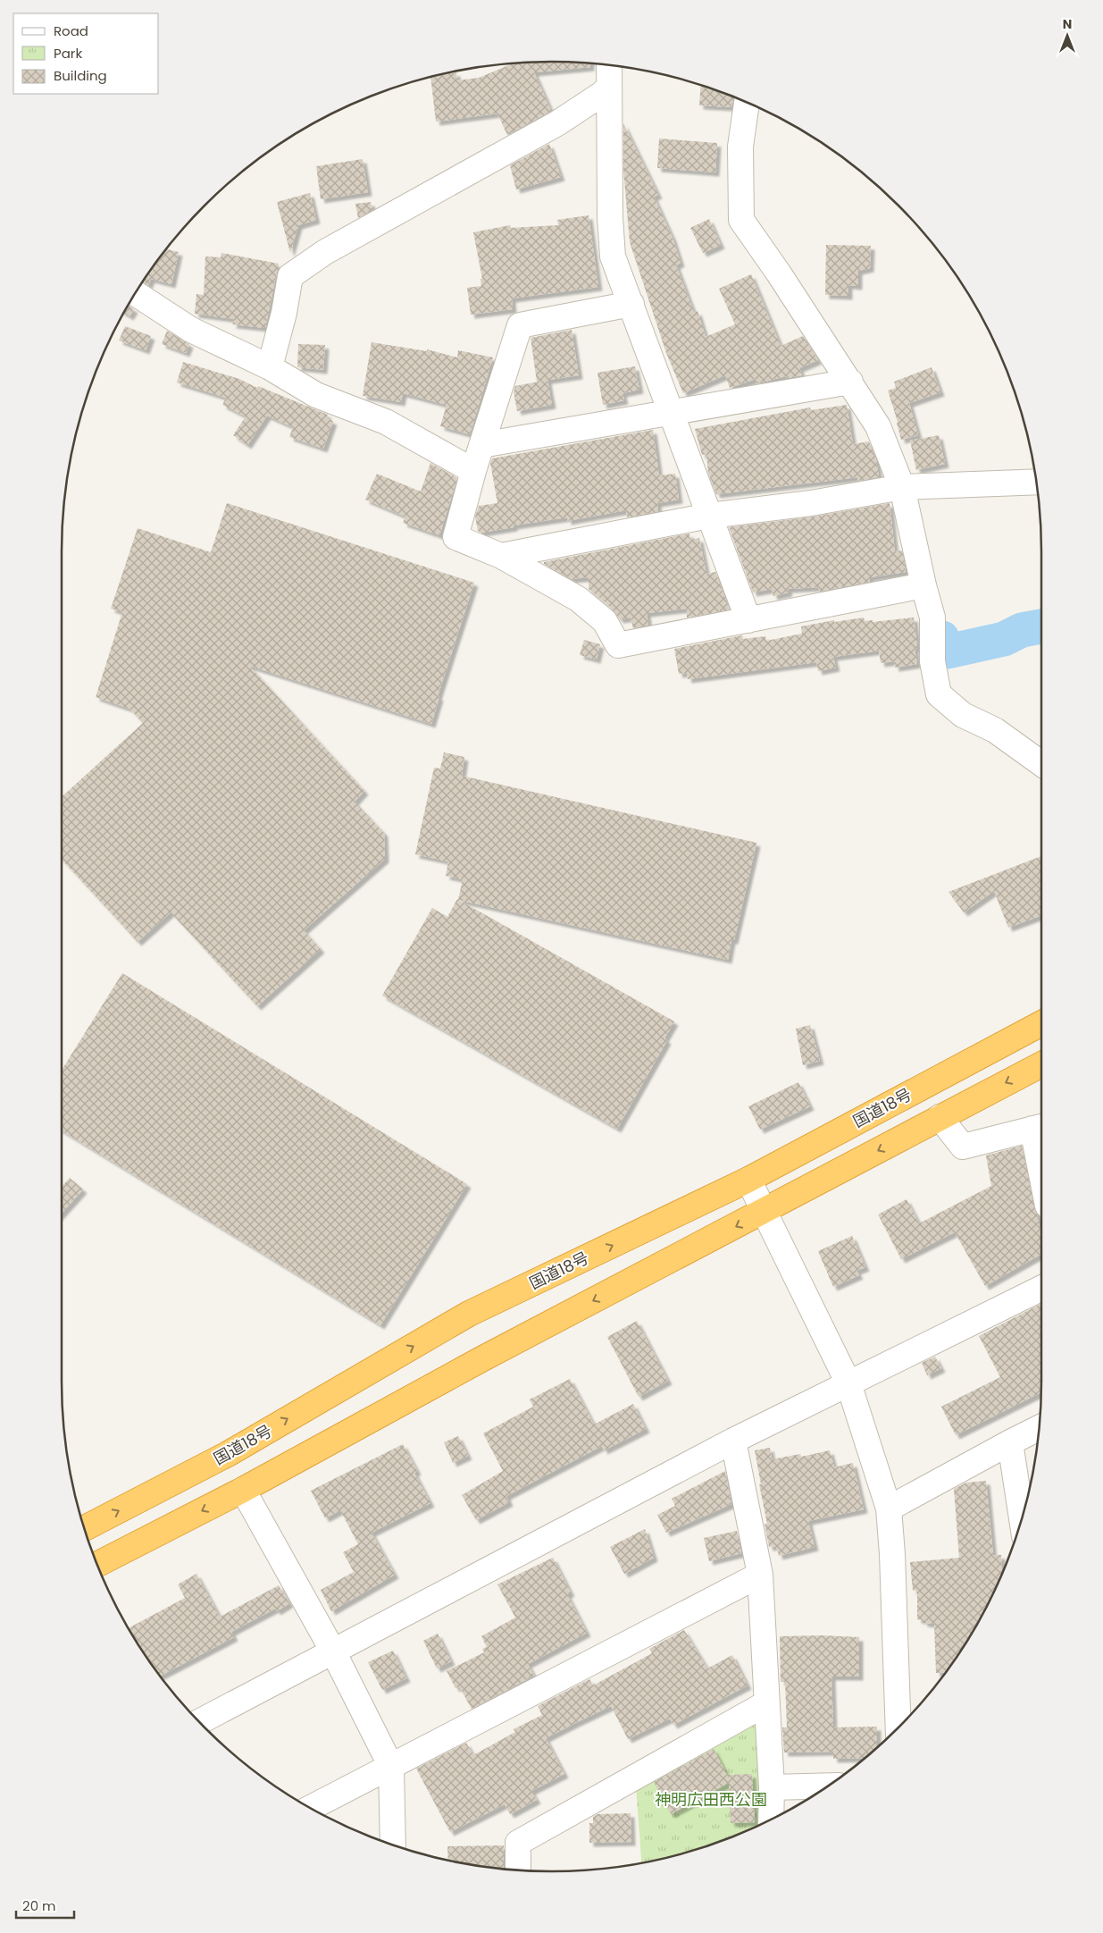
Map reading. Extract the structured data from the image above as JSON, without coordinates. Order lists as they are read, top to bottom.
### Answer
{
  "streets": {
    "highway": ["国道18号"]
  },
  "parks": ["神明広田西公園"],
  "legend": ["Road", "Park", "Building"],
  "scale_bar": "20 m",
  "north": "top"
}
